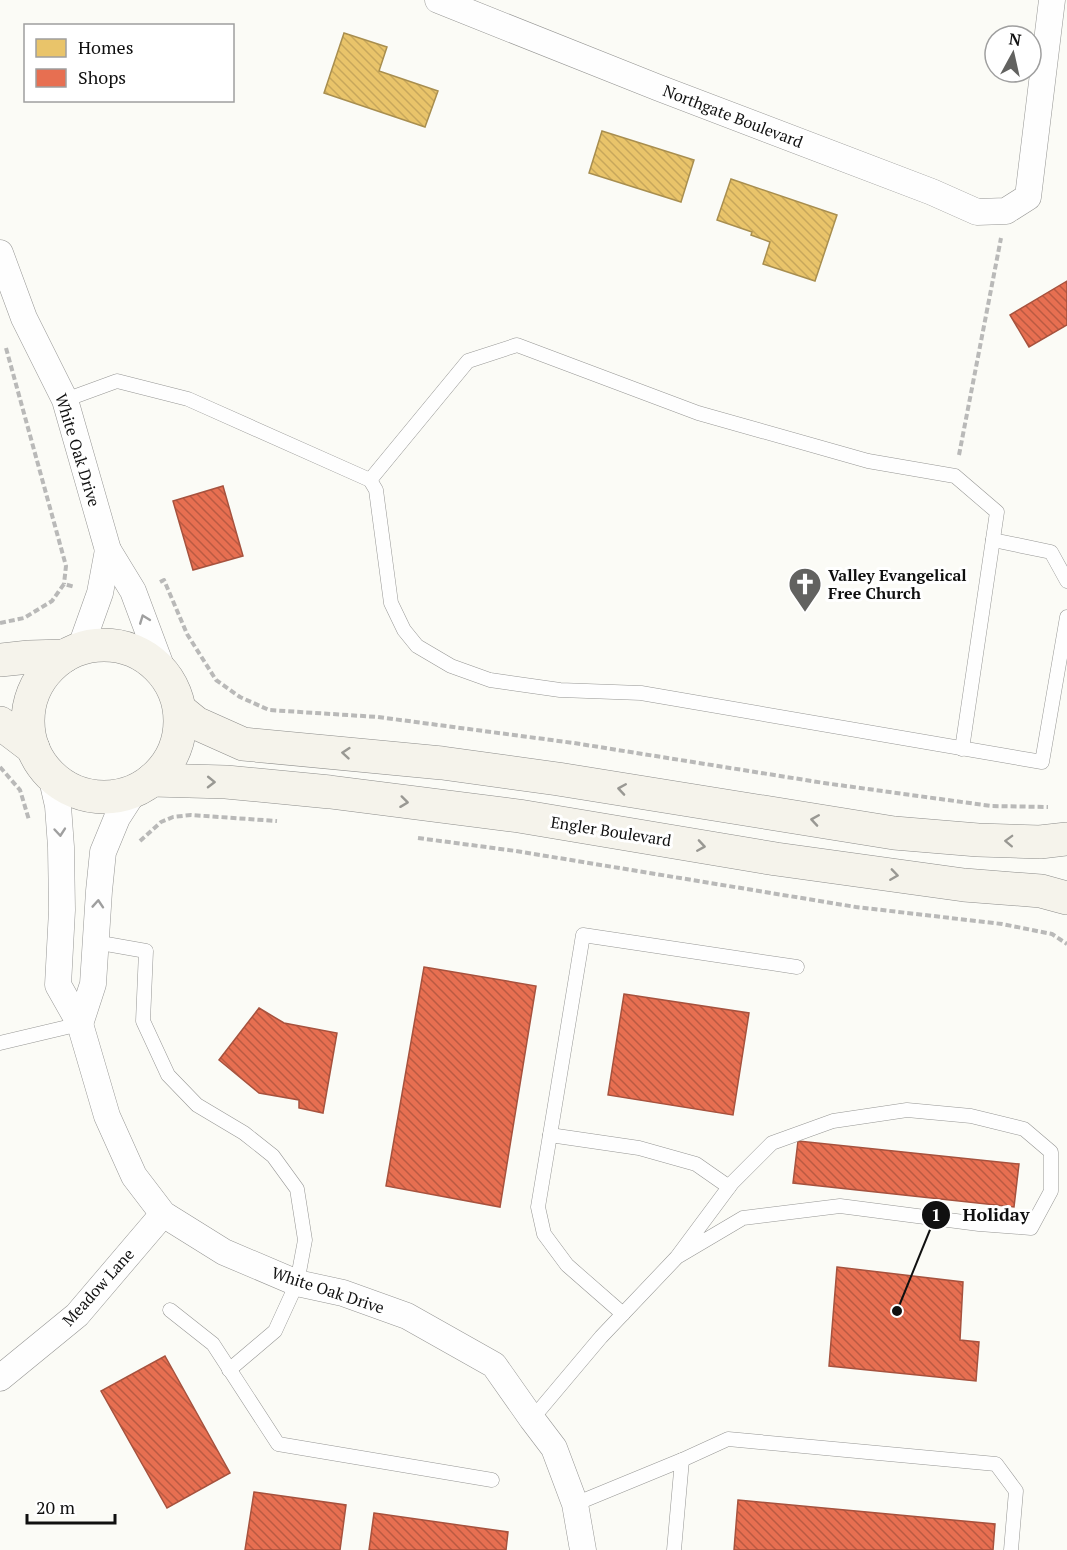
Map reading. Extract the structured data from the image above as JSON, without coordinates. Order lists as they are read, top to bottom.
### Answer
{
  "streets": {
    "main road": ["Engler Boulevard"],
    "street": ["Northgate Boulevard", "White Oak Drive", "Meadow Lane"]
  },
  "crossings": [
    ["White Oak Drive", "Engler Boulevard"],
    ["White Oak Drive", "Meadow Lane"]
  ],
  "places": {
    "church": ["Valley Evangelical Free Church"],
    "other": ["Holiday"]
  },
  "legend": ["Homes", "Shops"],
  "scale_bar": "20 m",
  "north": "top"
}
